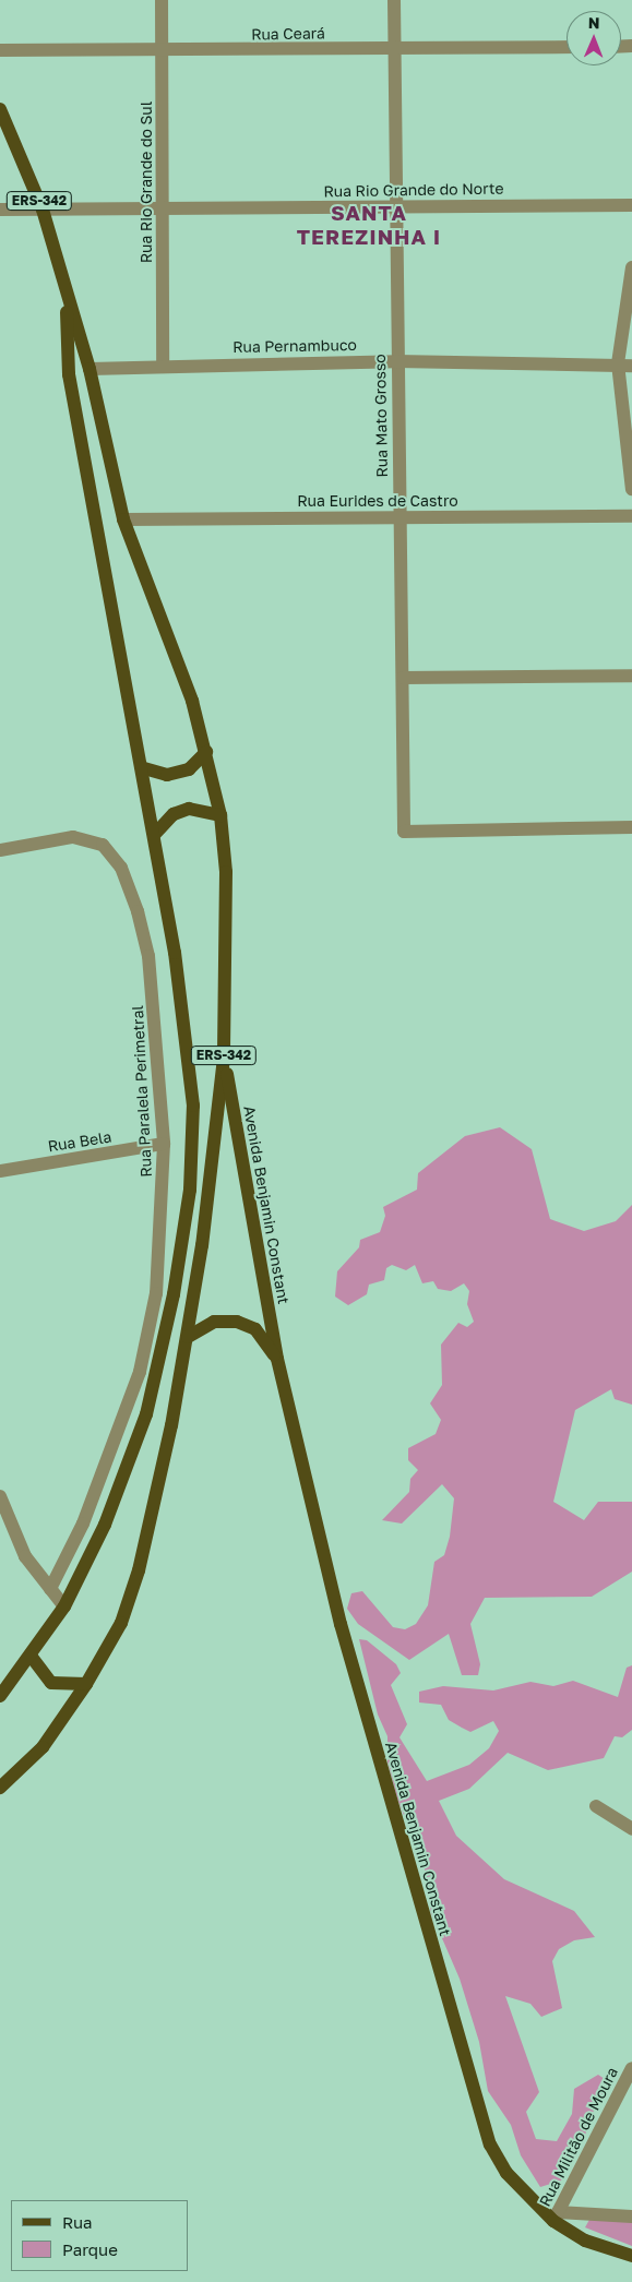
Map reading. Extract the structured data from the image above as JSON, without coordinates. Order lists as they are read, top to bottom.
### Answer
{
  "streets": {
    "main road": ["ERS-342", "Avenida Benjamin Constant"],
    "street": [
      "Rua Ceará",
      "Rua Rio Grande do Sul",
      "Rua Rio Grande do Norte",
      "Rua Pernambuco",
      "Rua Mato Grosso",
      "Rua Eurides de Castro",
      "Rua Paralela Perimetral",
      "Rua Bela",
      "Rua Militão de Moura"
    ]
  },
  "crossings": [
    ["Rua Ceará", "Rua Rio Grande do Sul"],
    ["Rua Ceará", "Rua Mato Grosso"],
    ["Rua Rio Grande do Sul", "Rua Rio Grande do Norte"],
    ["Rua Rio Grande do Sul", "Rua Pernambuco"],
    ["Rua Rio Grande do Norte", "ERS-342"],
    ["Rua Rio Grande do Norte", "Rua Mato Grosso"],
    ["ERS-342", "Rua Pernambuco"],
    ["ERS-342", "Rua Eurides de Castro"],
    ["ERS-342", "Avenida Benjamin Constant"],
    ["Rua Pernambuco", "Rua Mato Grosso"],
    ["Rua Mato Grosso", "Rua Eurides de Castro"],
    ["Rua Paralela Perimetral", "Rua Bela"],
    ["Avenida Benjamin Constant", "Rua Militão de Moura"]
  ],
  "districts": ["SANTA TEREZINHA I"],
  "legend": ["Rua", "Parque"],
  "north": "top"
}
